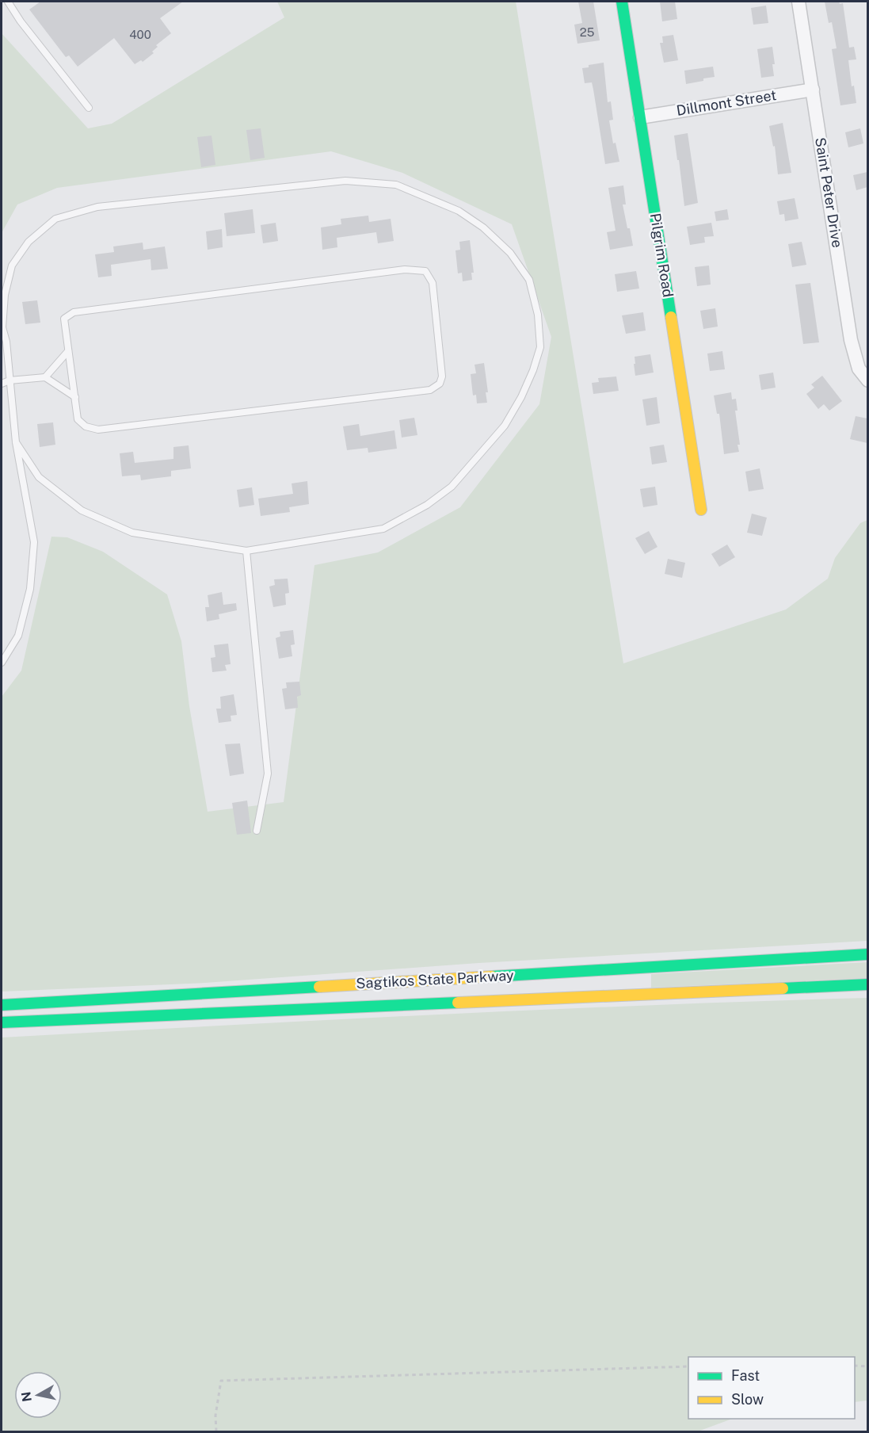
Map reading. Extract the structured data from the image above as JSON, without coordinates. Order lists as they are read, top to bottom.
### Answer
{
  "streets": {
    "main road": ["Pilgrim Road", "Sagtikos State Parkway"],
    "street": ["Dillmont Street", "Saint Peter Drive"]
  },
  "crossings": [
    ["Dillmont Street", "Saint Peter Drive"],
    ["Dillmont Street", "Pilgrim Road"]
  ],
  "house_numbers": ["25", "400"],
  "legend": ["Fast", "Slow"],
  "north": "left"
}
